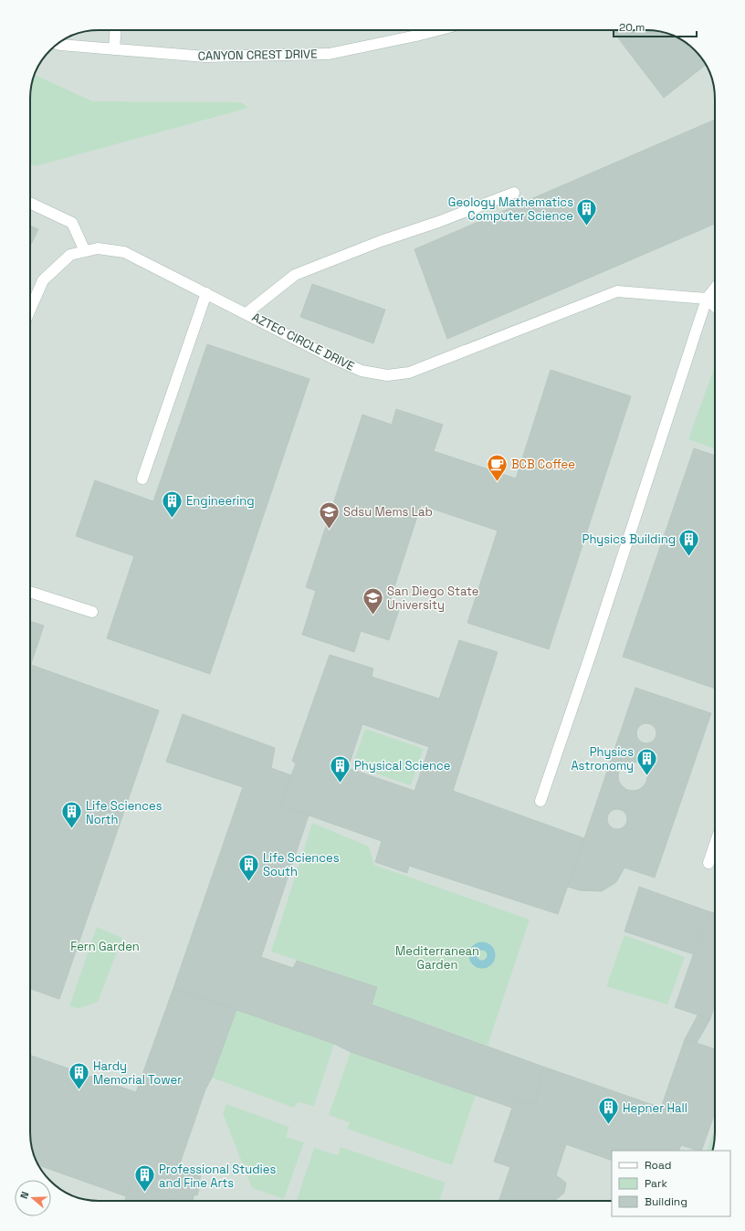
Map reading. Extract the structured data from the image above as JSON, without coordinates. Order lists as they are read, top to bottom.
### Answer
{
  "streets": {
    "street": ["CANYON CREST DRIVE", "AZTEC CIRCLE DRIVE"]
  },
  "parks": ["Fern Garden", "Mediterranean Garden"],
  "places": {
    "building": [
      "Geology Mathematics Computer Science",
      "Engineering",
      "Physics Building",
      "Physics Astronomy",
      "Physical Science",
      "Life Sciences North",
      "Life Sciences South",
      "Hardy Memorial Tower",
      "Hepner Hall",
      "Professional Studies and Fine Arts"
    ],
    "cafe": ["BCB Coffee"],
    "school or university": ["Sdsu Mems Lab", "San Diego State University"]
  },
  "legend": ["Road", "Park", "Building"],
  "scale_bar": "20 m",
  "north": "left"
}
